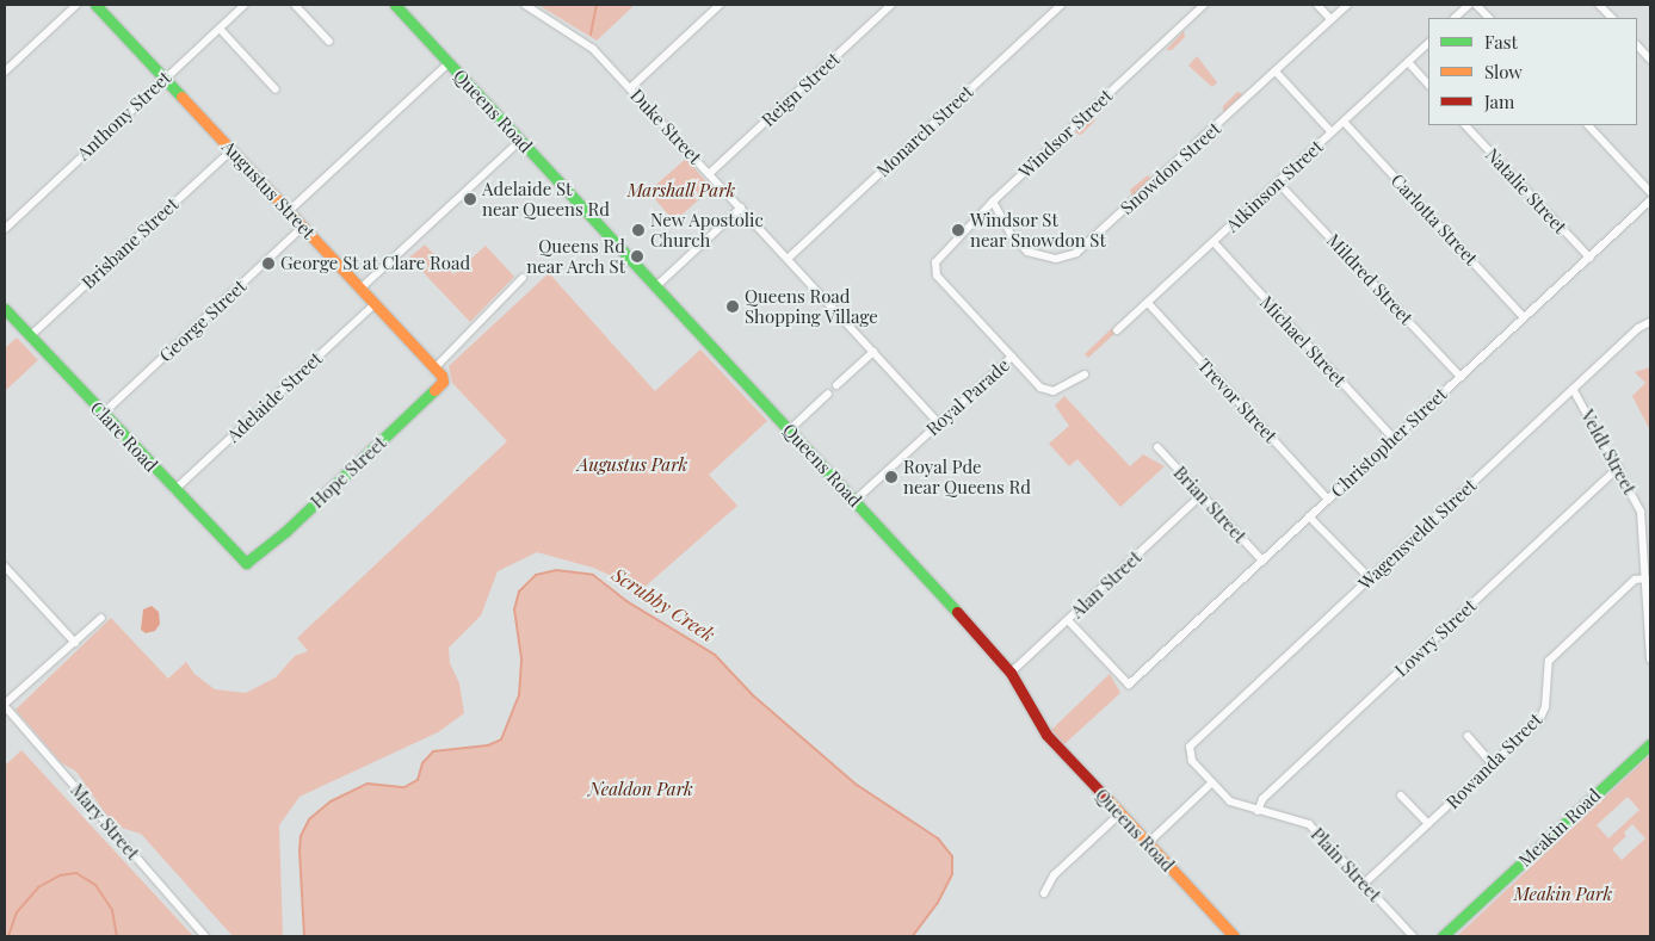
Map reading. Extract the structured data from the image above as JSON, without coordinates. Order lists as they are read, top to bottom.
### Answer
{
  "streets": {
    "street": [
      "Reign Street",
      "Queens Road",
      "Anthony Street",
      "Duke Street",
      "Monarch Street",
      "Windsor Street",
      "Snowdon Street",
      "Atkinson Street",
      "Augustus Street",
      "Natalie Street",
      "Carlotta Street",
      "Brisbane Street",
      "Mildred Street",
      "George Street",
      "Michael Street",
      "Adelaide Street",
      "Royal Parade",
      "Trevor Street",
      "Clare Road",
      "Christopher Street",
      "Veldt Street",
      "Hope Street",
      "Brian Street",
      "Wagensveldt Street",
      "Alan Street",
      "Lowry Street",
      "Rowanda Street",
      "Mary Street",
      "Meakin Road",
      "Plain Street"
    ]
  },
  "crossings": [
    ["Reign Street", "Duke Street"],
    ["Queens Road", "Royal Parade"],
    ["Queens Road", "Alan Street"],
    ["Anthony Street", "Augustus Street"],
    ["Duke Street", "Monarch Street"],
    ["Duke Street", "Royal Parade"],
    ["Windsor Street", "Snowdon Street"],
    ["Windsor Street", "Royal Parade"],
    ["Atkinson Street", "Carlotta Street"],
    ["Atkinson Street", "Mildred Street"],
    ["Atkinson Street", "Michael Street"],
    ["Atkinson Street", "Trevor Street"],
    ["Augustus Street", "Brisbane Street"],
    ["Augustus Street", "George Street"],
    ["Augustus Street", "Adelaide Street"],
    ["Augustus Street", "Hope Street"],
    ["Natalie Street", "Christopher Street"],
    ["Carlotta Street", "Christopher Street"],
    ["Brisbane Street", "Clare Road"],
    ["Mildred Street", "Christopher Street"],
    ["George Street", "Clare Road"],
    ["Michael Street", "Christopher Street"],
    ["Adelaide Street", "Clare Road"],
    ["Trevor Street", "Christopher Street"],
    ["Clare Road", "Hope Street"],
    ["Christopher Street", "Brian Street"],
    ["Christopher Street", "Alan Street"],
    ["Veldt Street", "Wagensveldt Street"],
    ["Veldt Street", "Lowry Street"],
    ["Veldt Street", "Rowanda Street"],
    ["Brian Street", "Alan Street"],
    ["Wagensveldt Street", "Plain Street"],
    ["Lowry Street", "Plain Street"],
    ["Rowanda Street", "Plain Street"]
  ],
  "water": ["Scrubby Creek"],
  "parks": [
    "Marshall Park",
    "Augustus Park",
    "Nealdon Park",
    "Meakin Park"
  ],
  "places": [
    "Adelaide St near Queens Rd",
    "New Apostolic Church",
    "Windsor St near Snowdon St",
    "Queens Rd near Arch St",
    "George St at Clare Road",
    "Queens Road Shopping Village",
    "Royal Pde near Queens Rd"
  ],
  "legend": ["Fast", "Slow", "Jam"]
}
